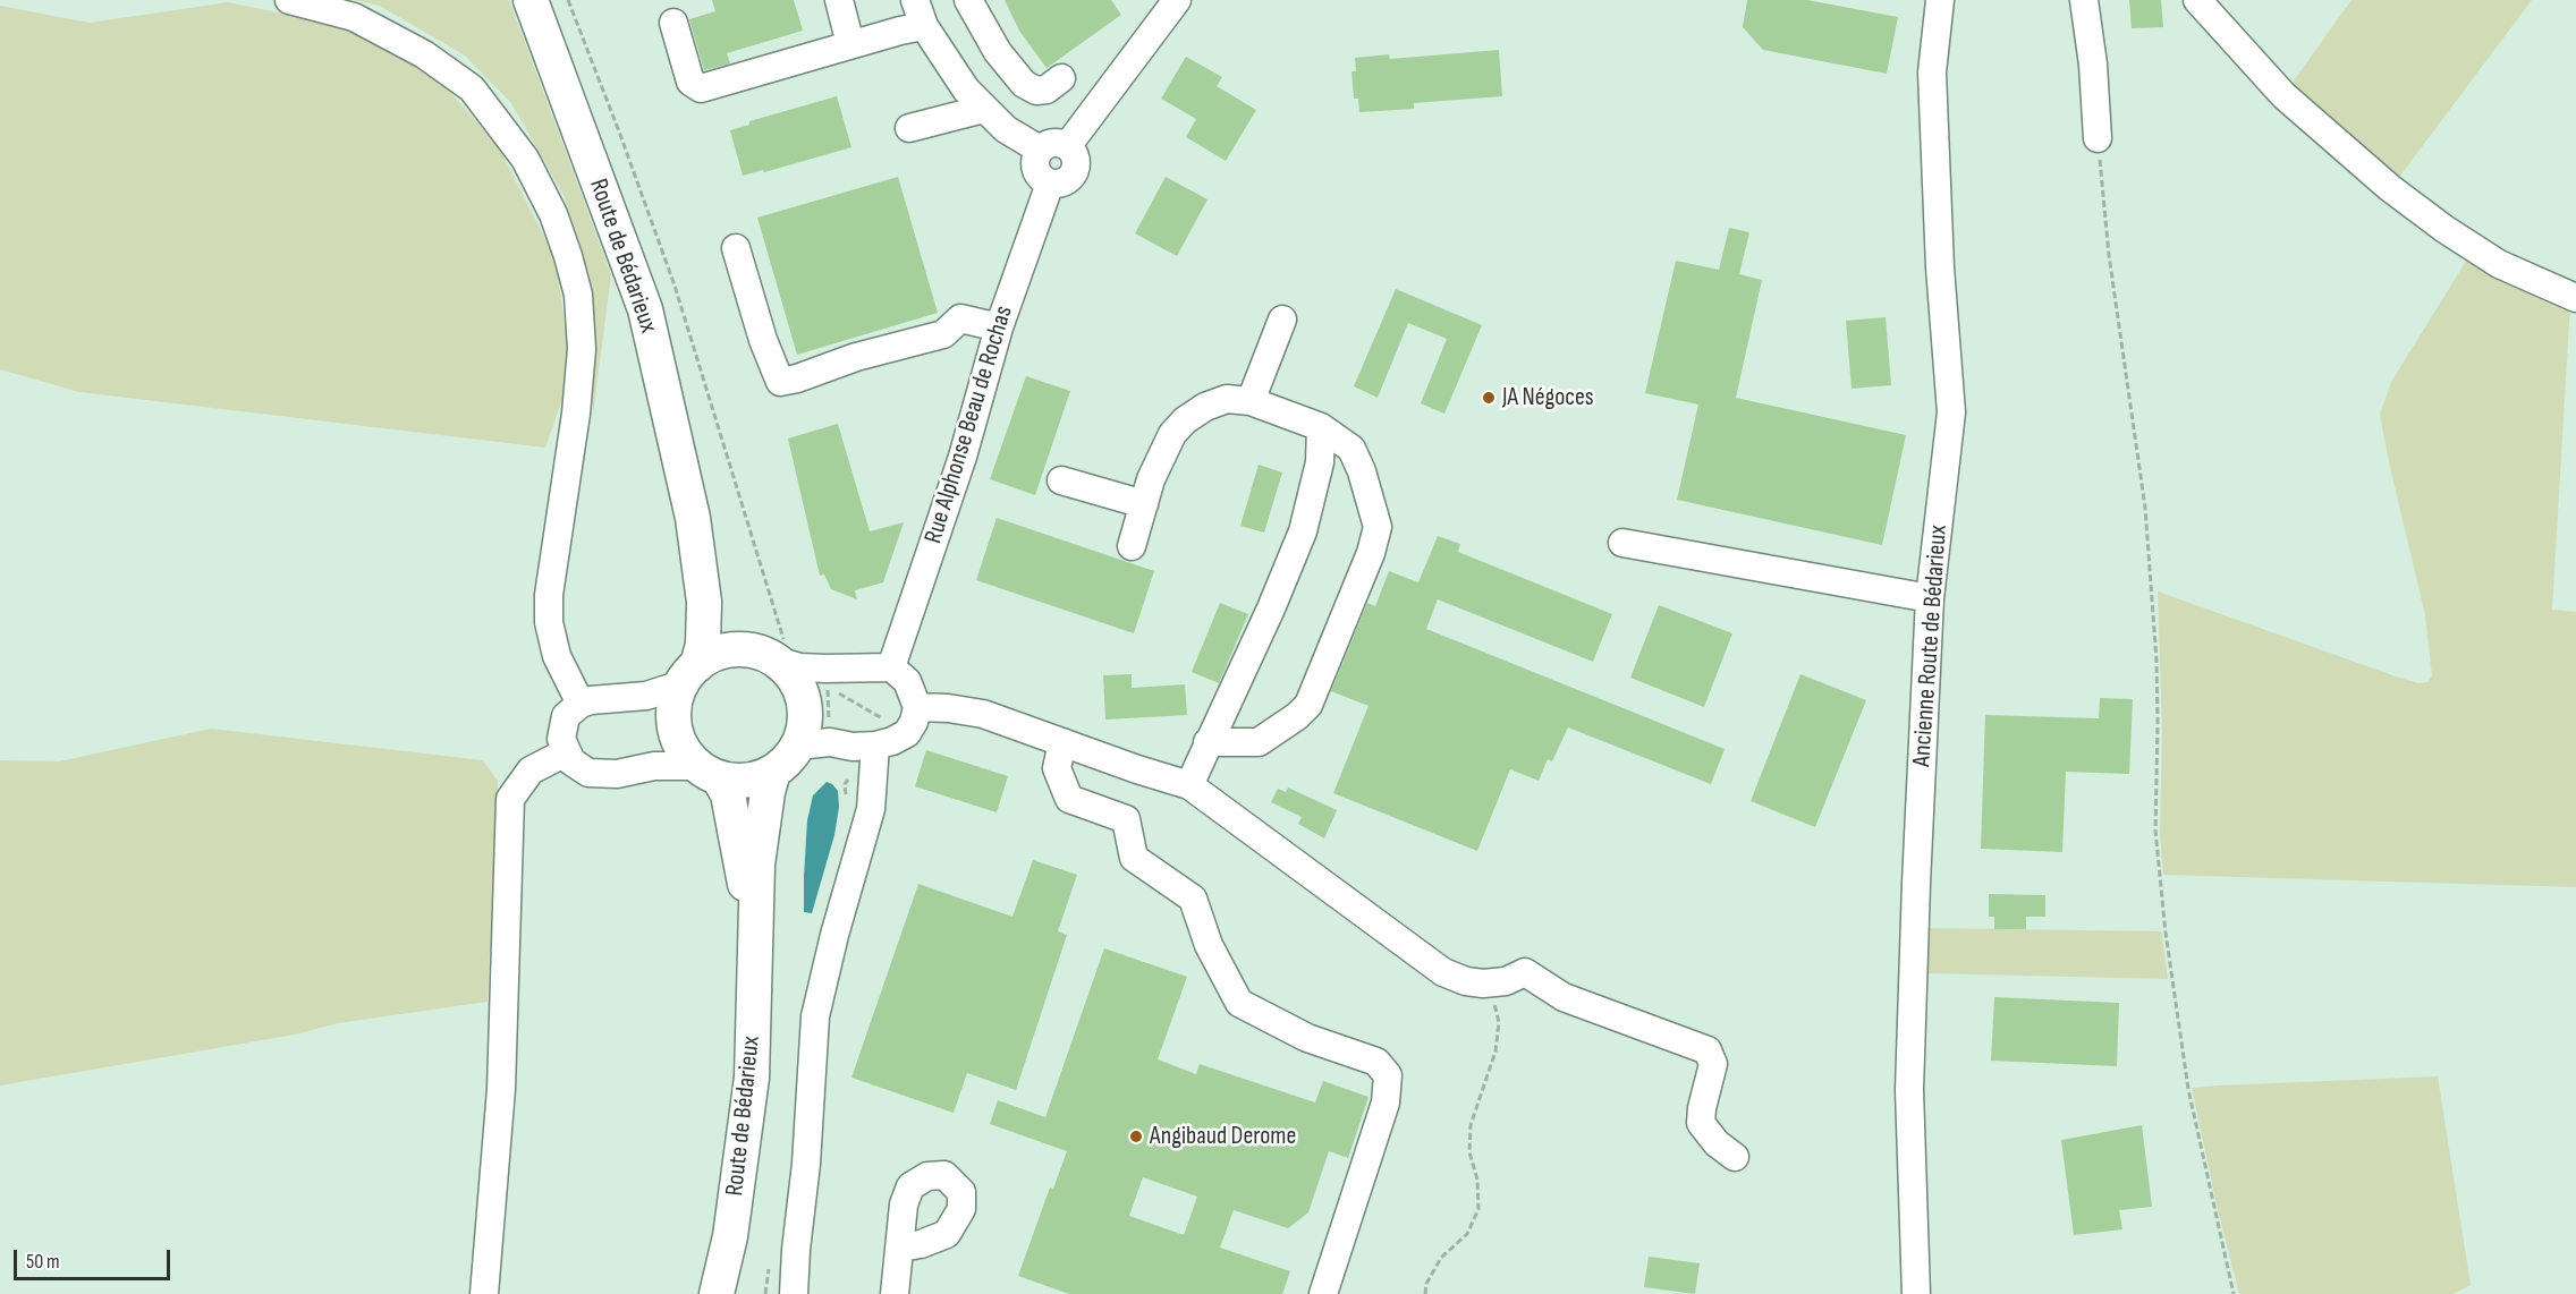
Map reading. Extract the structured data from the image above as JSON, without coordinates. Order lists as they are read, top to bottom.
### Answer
{
  "streets": {
    "main road": ["Route de Bédarieux"],
    "street": ["Rue Alphonse Beau de Rochas", "Ancienne Route de Bédarieux"]
  },
  "places": ["JA Négoces", "Angibaud Derome"],
  "scale_bar": "50 m"
}
